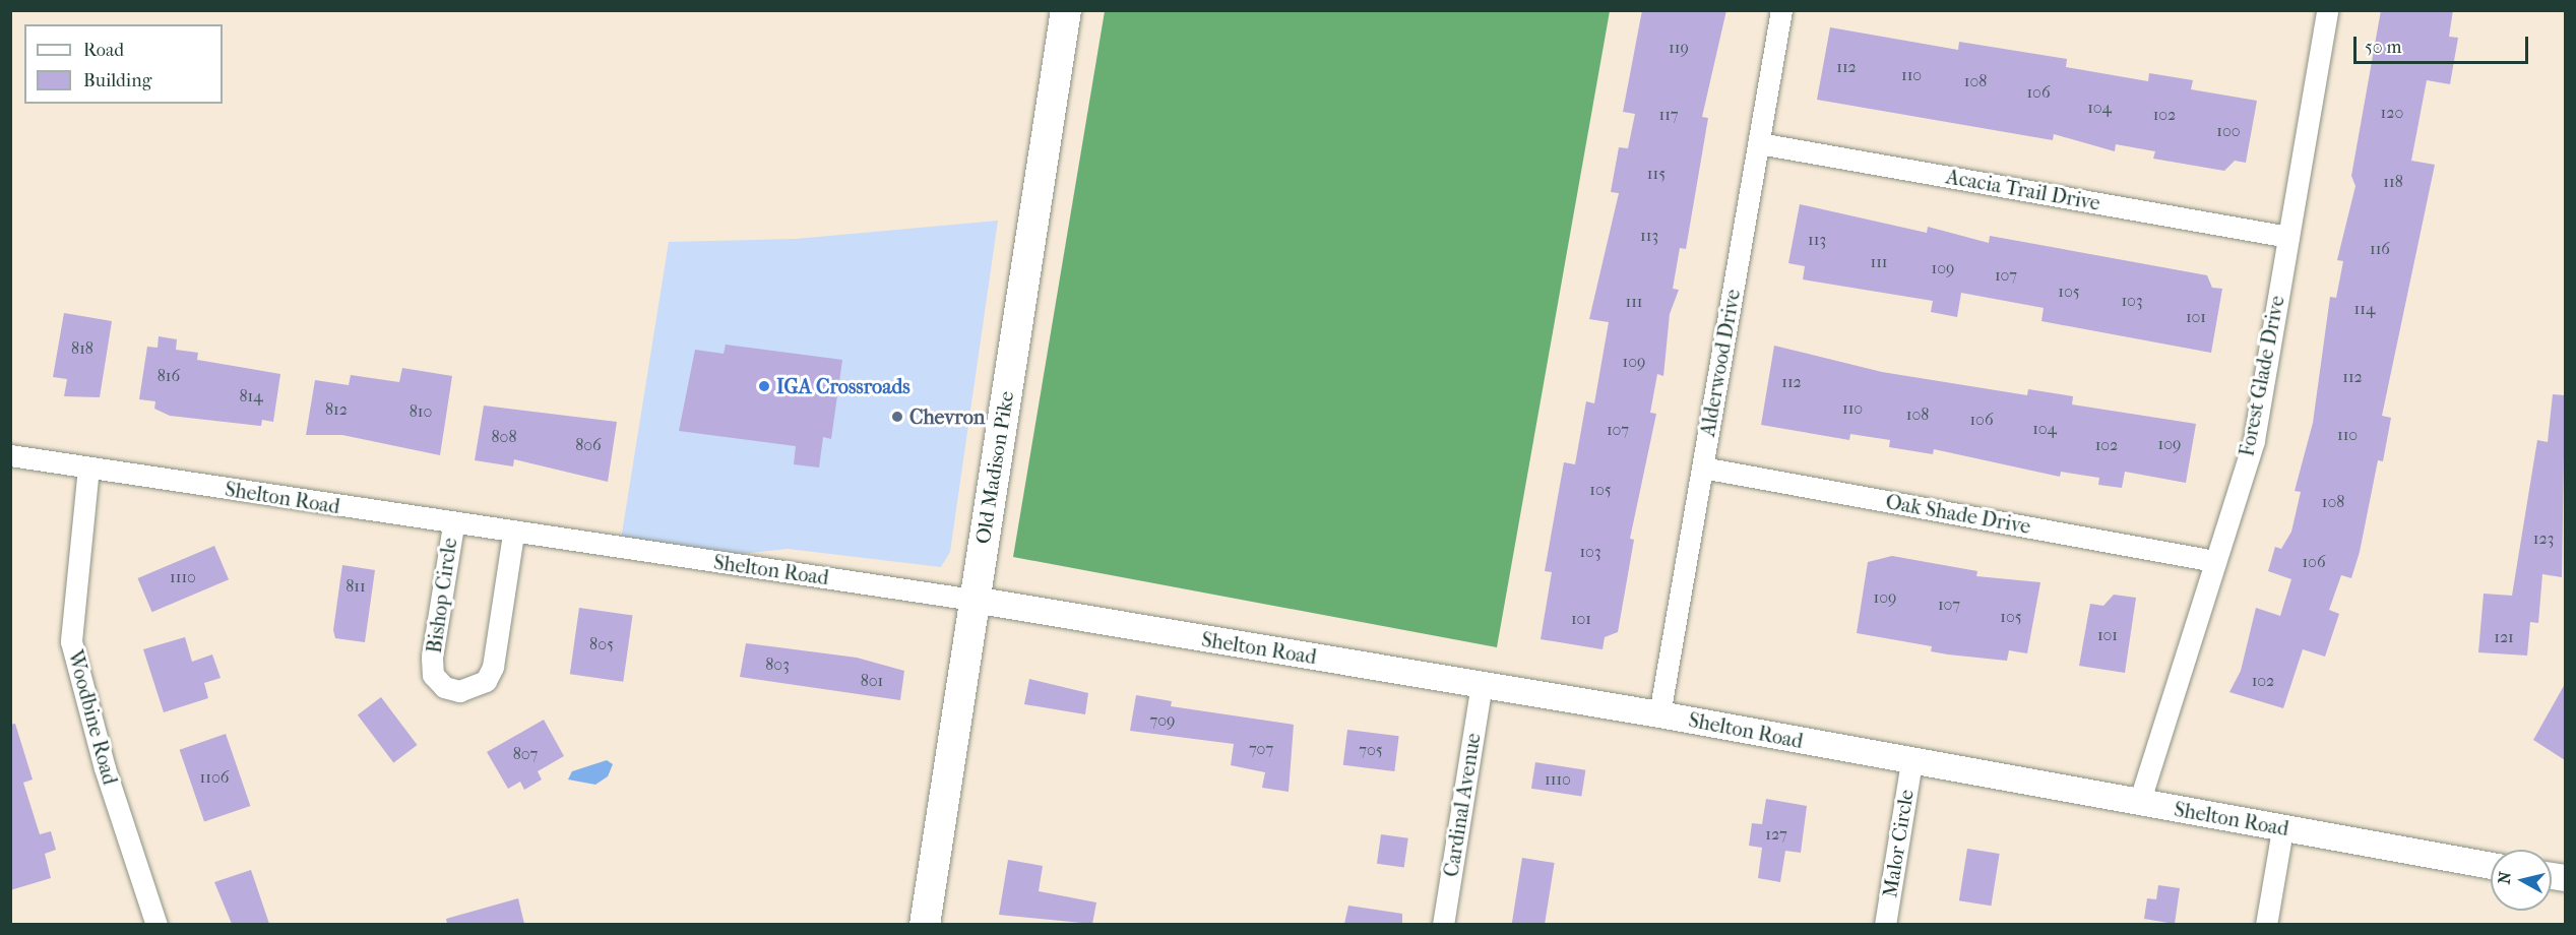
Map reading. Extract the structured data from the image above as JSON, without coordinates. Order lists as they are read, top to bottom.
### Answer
{
  "streets": {
    "main road": ["Old Madison Pike"],
    "street": [
      "Acacia Trail Drive",
      "Alderwood Drive",
      "Forest Glade Drive",
      "Shelton Road",
      "Oak Shade Drive",
      "Bishop Circle",
      "Woodbine Road",
      "Cardinal Avenue",
      "Malor Circle"
    ]
  },
  "crossings": [
    ["Acacia Trail Drive", "Alderwood Drive"],
    ["Acacia Trail Drive", "Forest Glade Drive"],
    ["Alderwood Drive", "Shelton Road"],
    ["Alderwood Drive", "Oak Shade Drive"],
    ["Forest Glade Drive", "Shelton Road"],
    ["Forest Glade Drive", "Oak Shade Drive"],
    ["Old Madison Pike", "Shelton Road"],
    ["Shelton Road", "Bishop Circle"],
    ["Shelton Road", "Woodbine Road"],
    ["Shelton Road", "Cardinal Avenue"],
    ["Shelton Road", "Malor Circle"]
  ],
  "places": ["IGA Crossroads", "Chevron"],
  "house_numbers": [
    "119",
    "112",
    "110",
    "108",
    "106",
    "104",
    "120",
    "117",
    "102",
    "100",
    "115",
    "118",
    "113",
    "113",
    "116",
    "111",
    "109",
    "107",
    "105",
    "103",
    "111",
    "114",
    "101",
    "818",
    "109",
    "816",
    "112",
    "112",
    "814",
    "110",
    "812",
    "810",
    "108",
    "106",
    "104",
    "107",
    "110",
    "808",
    "109",
    "806",
    "102",
    "105",
    "108",
    "123",
    "103",
    "106",
    "1110",
    "811",
    "109",
    "107",
    "105",
    "101",
    "101",
    "121",
    "805",
    "803",
    "801",
    "102",
    "709",
    "707",
    "705",
    "807",
    "1106",
    "1110",
    "127"
  ],
  "legend": ["Road", "Building"],
  "scale_bar": "50 m",
  "north": "left"
}
